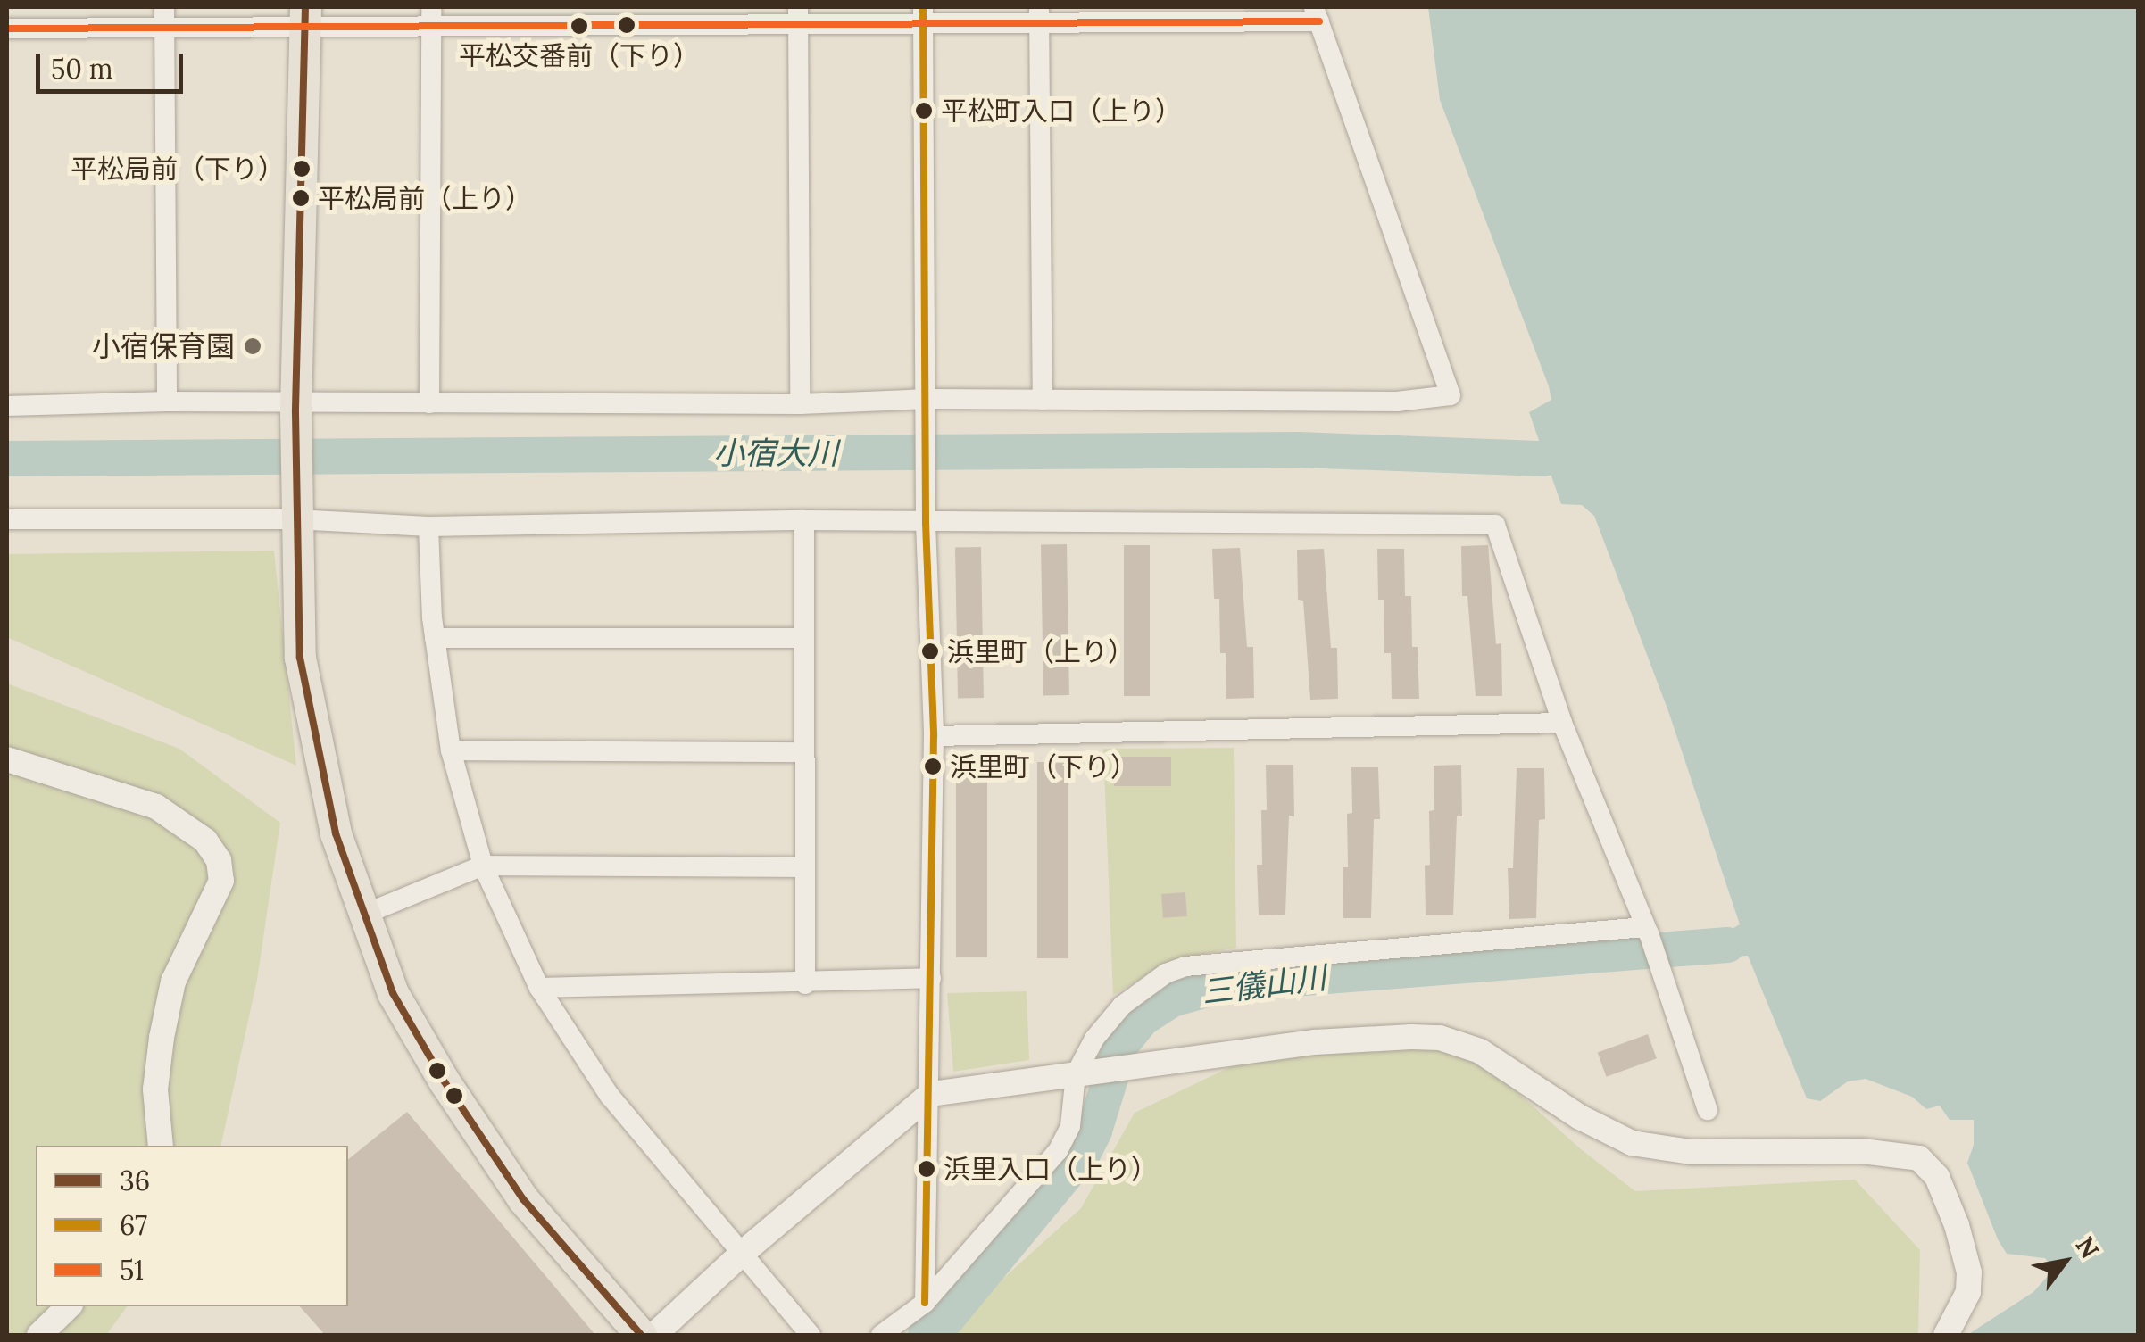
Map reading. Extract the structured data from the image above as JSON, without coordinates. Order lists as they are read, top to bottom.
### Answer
{
  "water": ["小宿大川", "三儀山川"],
  "places": [
    "平松交番前（下り）",
    "平松町入口（上り）",
    "平松局前（下り）",
    "平松局前（上り）",
    "小宿保育園",
    "浜里町（上り）",
    "浜里町（下り）",
    "浜里入口（上り）"
  ],
  "lines": ["transit line 36", "transit line 67", "transit line 51"],
  "legend": ["36", "67", "51"],
  "scale_bar": "50 m",
  "north": "top right"
}
